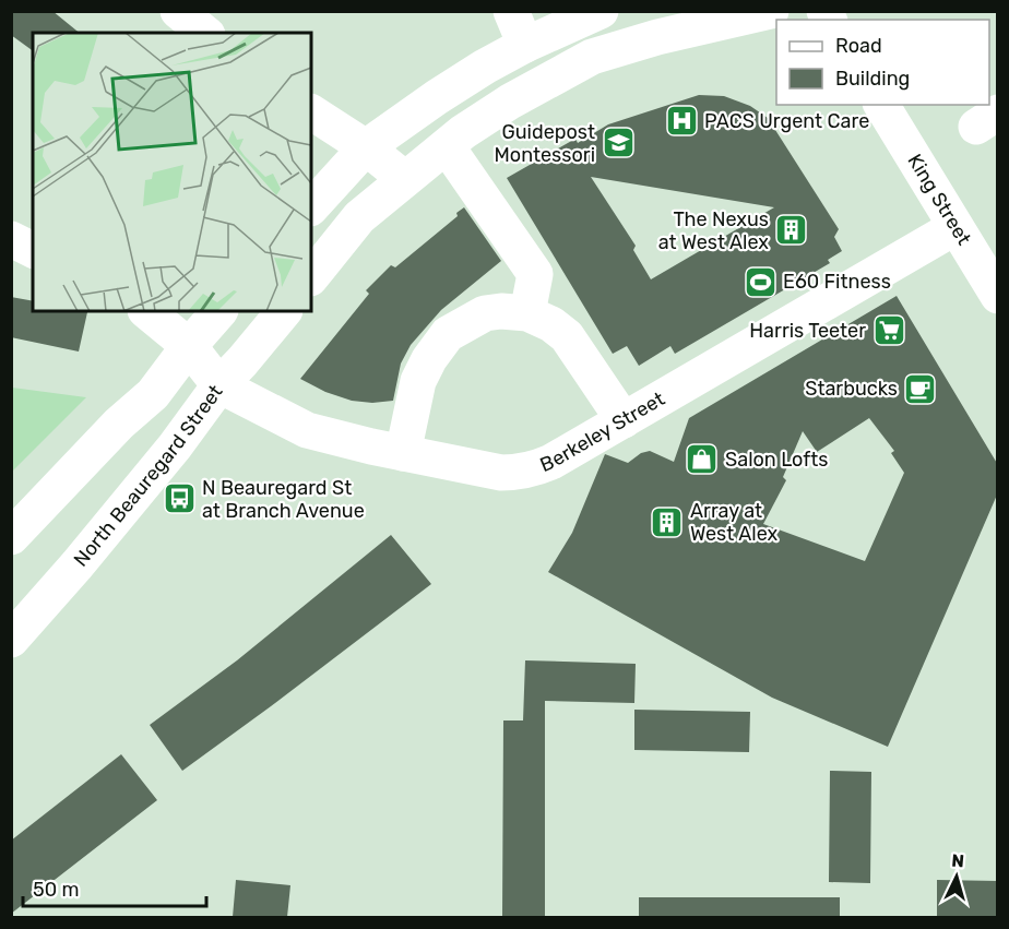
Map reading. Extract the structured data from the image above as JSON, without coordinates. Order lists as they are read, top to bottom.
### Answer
{
  "streets": {
    "main road": ["King Street", "Berkeley Street", "North Beauregard Street"]
  },
  "crossings": [
    ["King Street", "Berkeley Street"],
    ["Berkeley Street", "North Beauregard Street"]
  ],
  "places": {
    "hospital": ["PACS Urgent Care"],
    "school or university": ["Guidepost Montessori"],
    "building": ["The Nexus at West Alex", "Array at West Alex"],
    "sports": ["E60 Fitness"],
    "supermarket": ["Harris Teeter"],
    "cafe": ["Starbucks"],
    "shop": ["Salon Lofts"],
    "bus stop": ["N Beauregard St at Branch Avenue"]
  },
  "legend": ["Road", "Building"],
  "scale_bar": "50 m",
  "north": "top"
}
